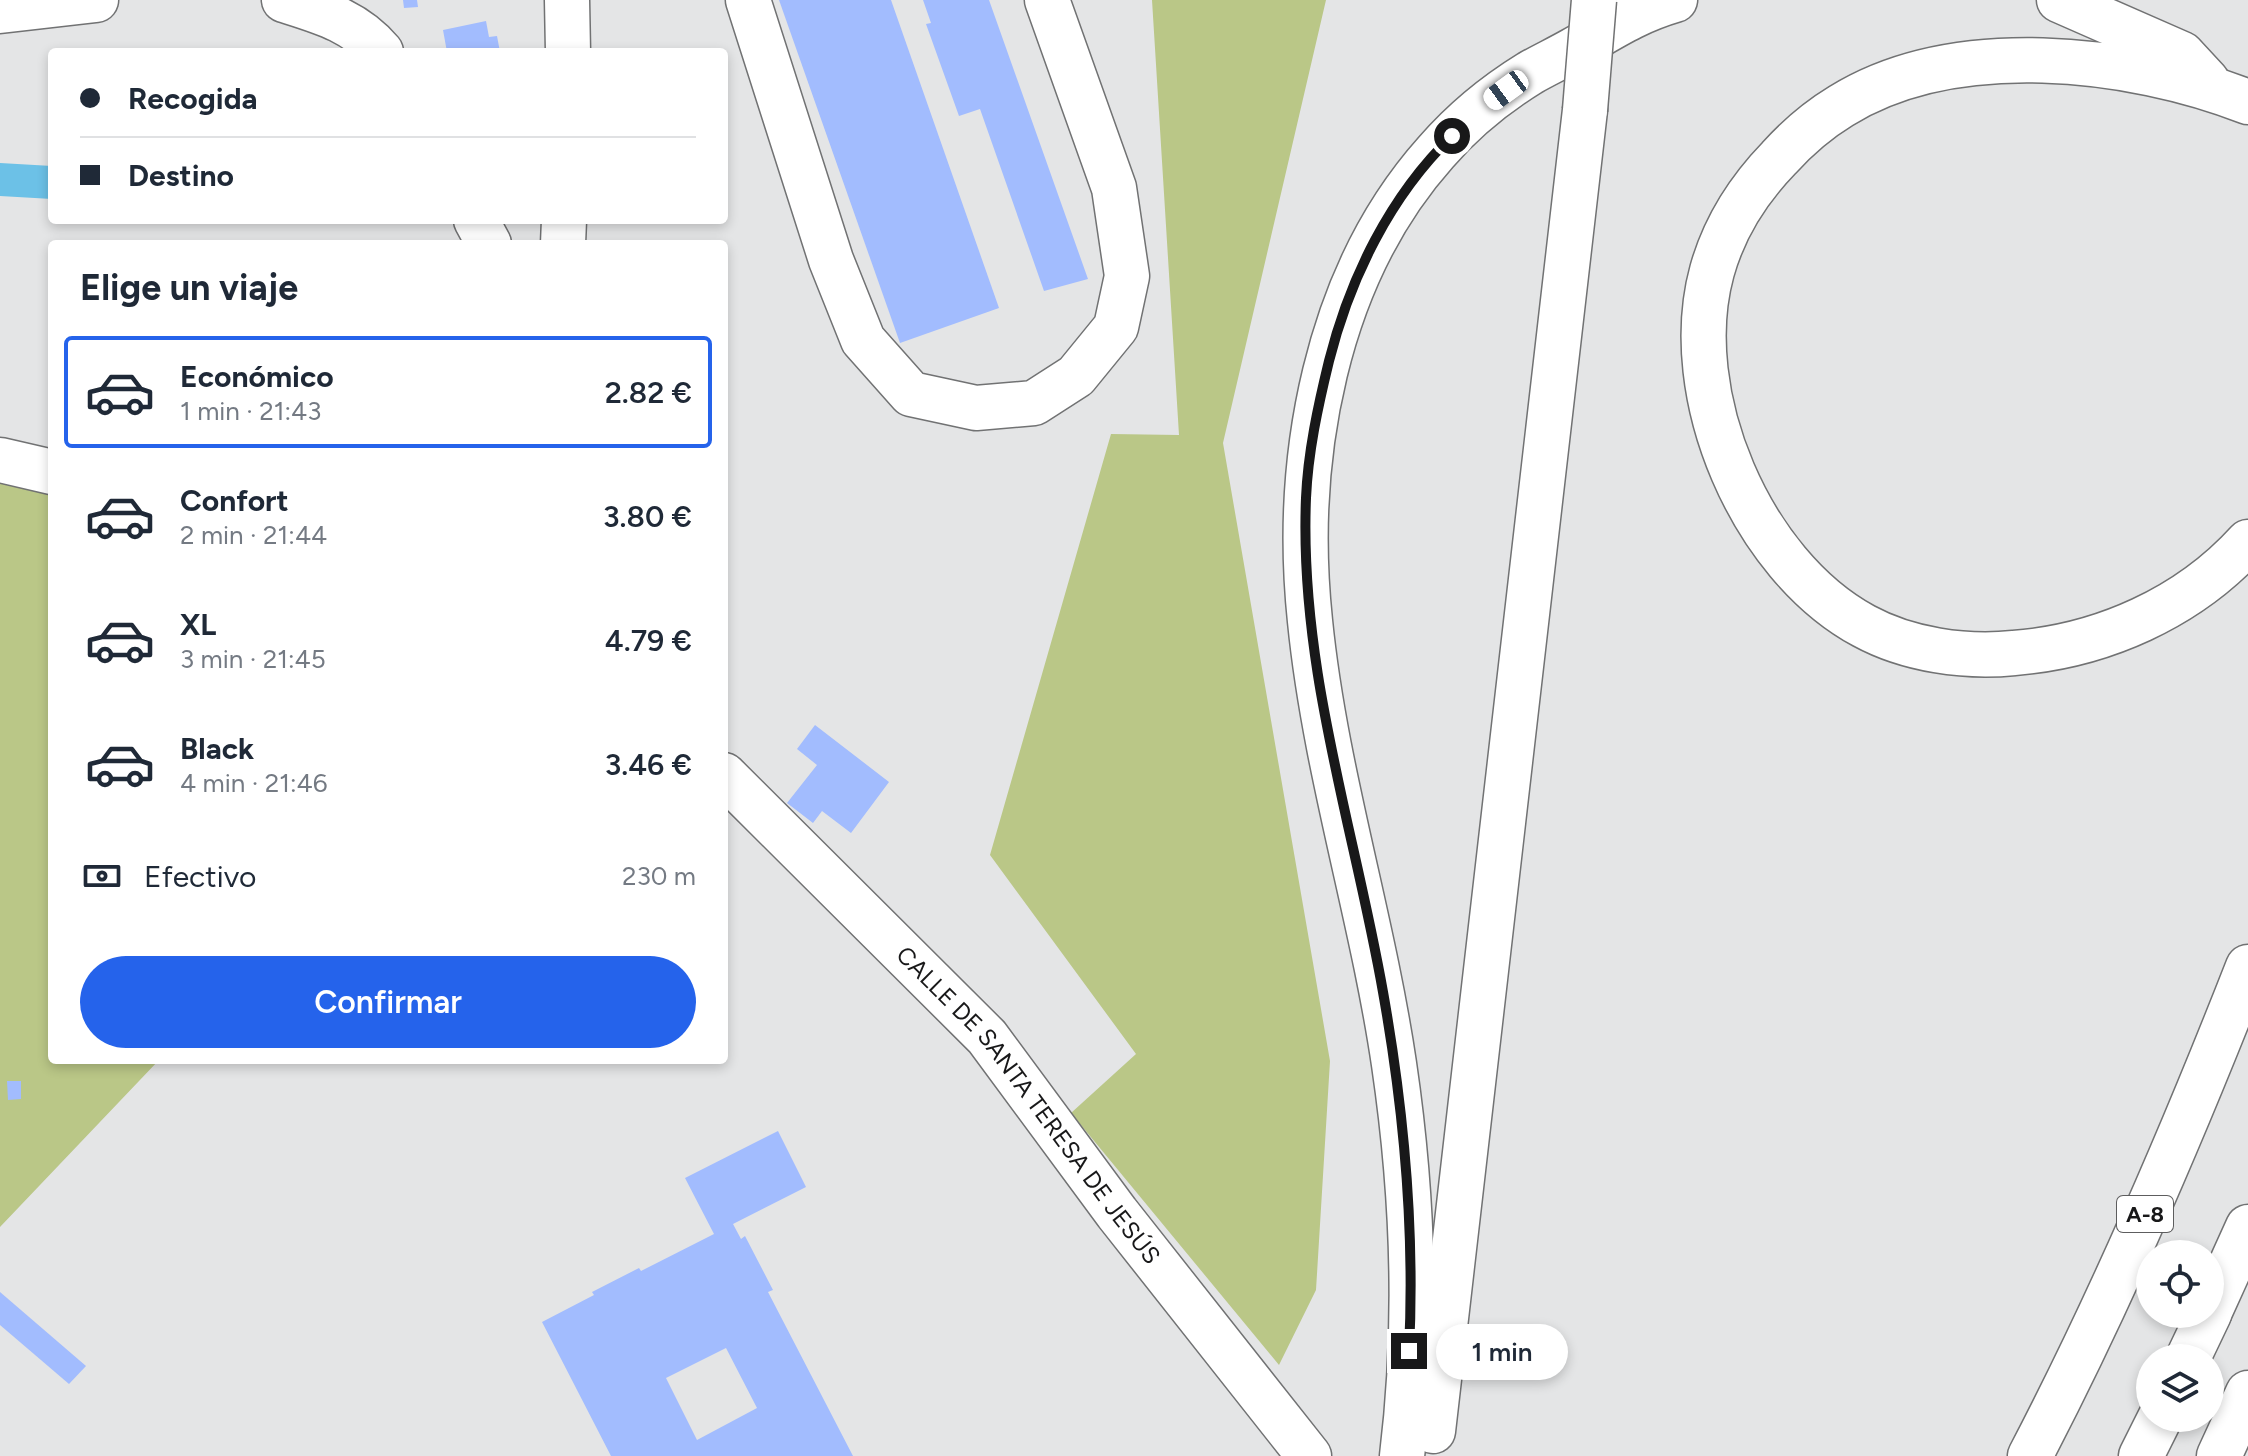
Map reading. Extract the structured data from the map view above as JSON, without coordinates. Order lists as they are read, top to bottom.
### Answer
{
  "streets": {
    "main road": ["CALLE DE SANTA TERESA DE JESÚS", "A-8"]
  },
  "page": {
    "banner": ["Recogida", "Destino"],
    "heading": "Elige un viaje",
    "list": [
      {
        "name": "Económico",
        "note": "1 min · 21:43",
        "value": "2.82 €"
      },
      {
        "name": "Confort",
        "note": "2 min · 21:44",
        "value": "3.80 €"
      },
      {
        "name": "XL",
        "note": "3 min · 21:45",
        "value": "4.79 €"
      },
      {
        "name": "Black",
        "note": "4 min · 21:46",
        "value": "3.46 €"
      }
    ],
    "pay": ["Efectivo", "230 m"],
    "buttons": "Confirmar",
    "bubble": "1 min"
  }
}
